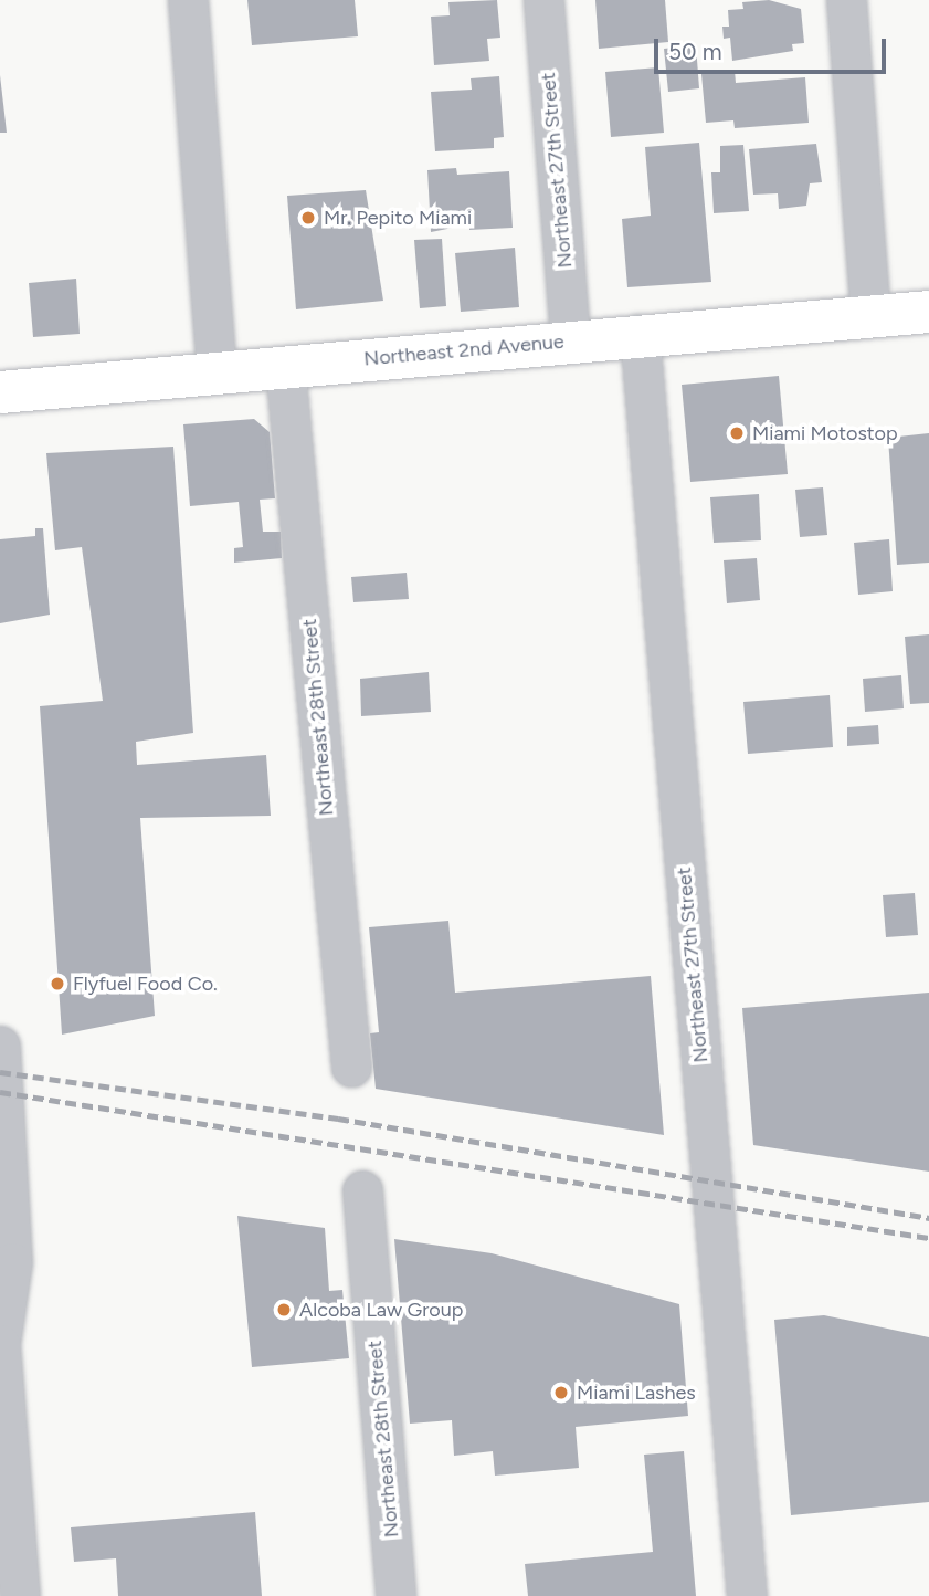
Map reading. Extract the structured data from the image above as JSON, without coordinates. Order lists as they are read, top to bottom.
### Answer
{
  "streets": {
    "main road": ["Northeast 2nd Avenue"],
    "street": ["Northeast 27th Street", "Northeast 28th Street"]
  },
  "crossings": [
    ["Northeast 27th Street", "Northeast 2nd Avenue"],
    ["Northeast 2nd Avenue", "Northeast 28th Street"]
  ],
  "places": [
    "Mr. Pepito Miami",
    "Miami Motostop",
    "Flyfuel Food Co.",
    "Alcoba Law Group",
    "Miami Lashes"
  ],
  "scale_bar": "50 m"
}
